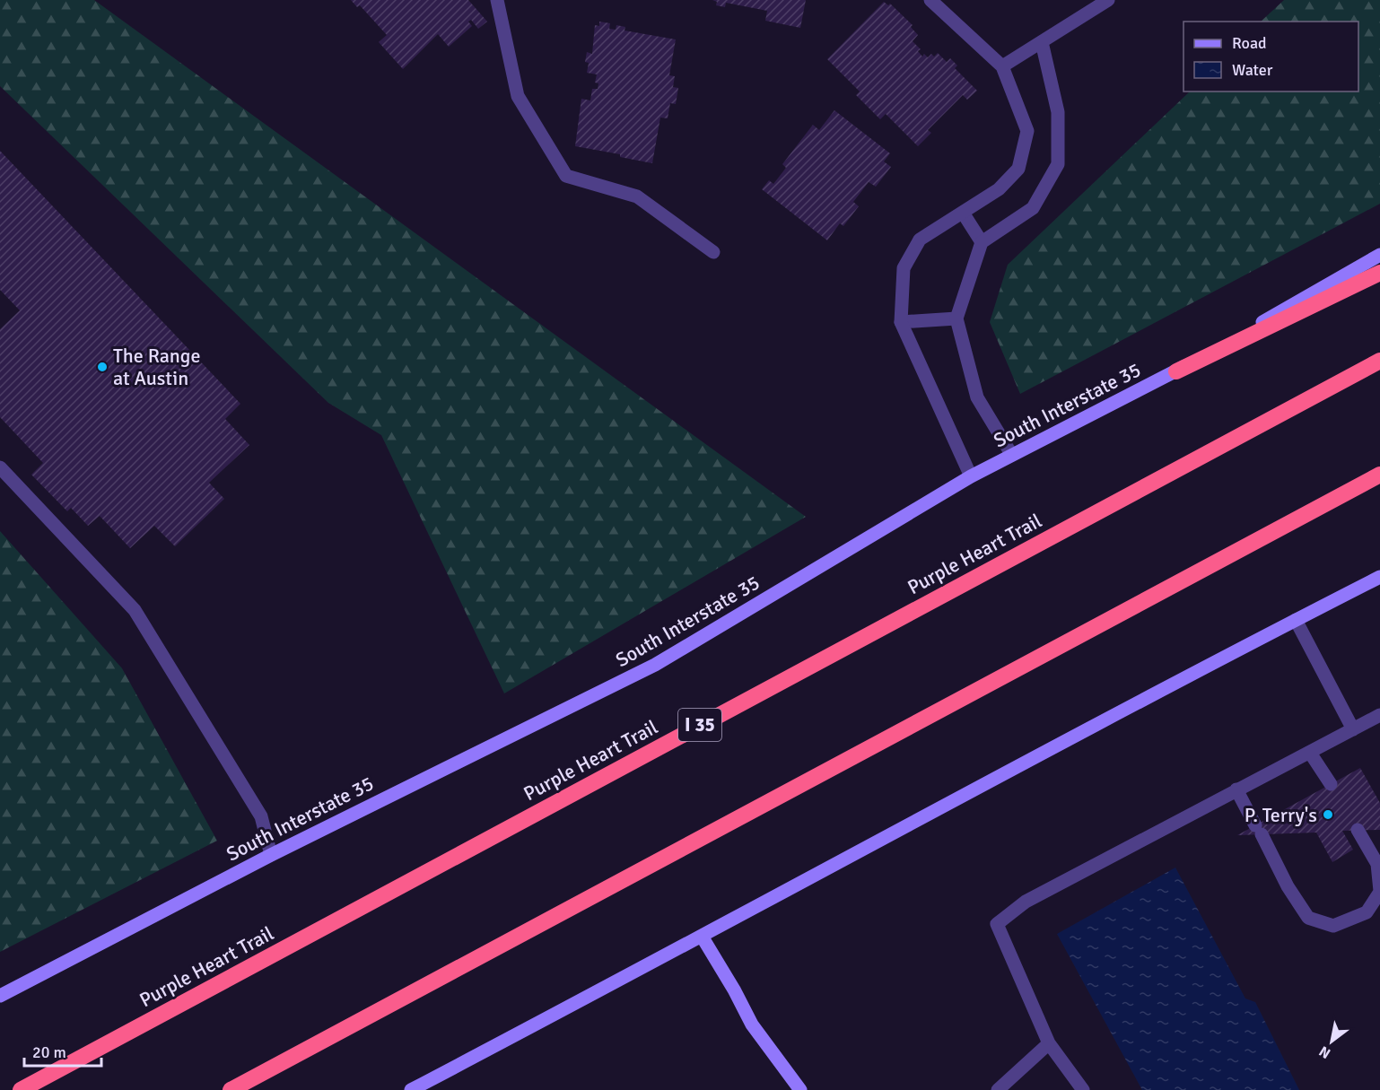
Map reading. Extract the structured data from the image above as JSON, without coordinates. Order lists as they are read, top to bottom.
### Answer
{
  "streets": {
    "highway": ["Purple Heart Trail", "I 35"],
    "main road": ["South Interstate 35"]
  },
  "places": ["The Range at Austin", "P. Terry's"],
  "legend": ["Road", "Water"],
  "scale_bar": "20 m",
  "north": "bottom left"
}
